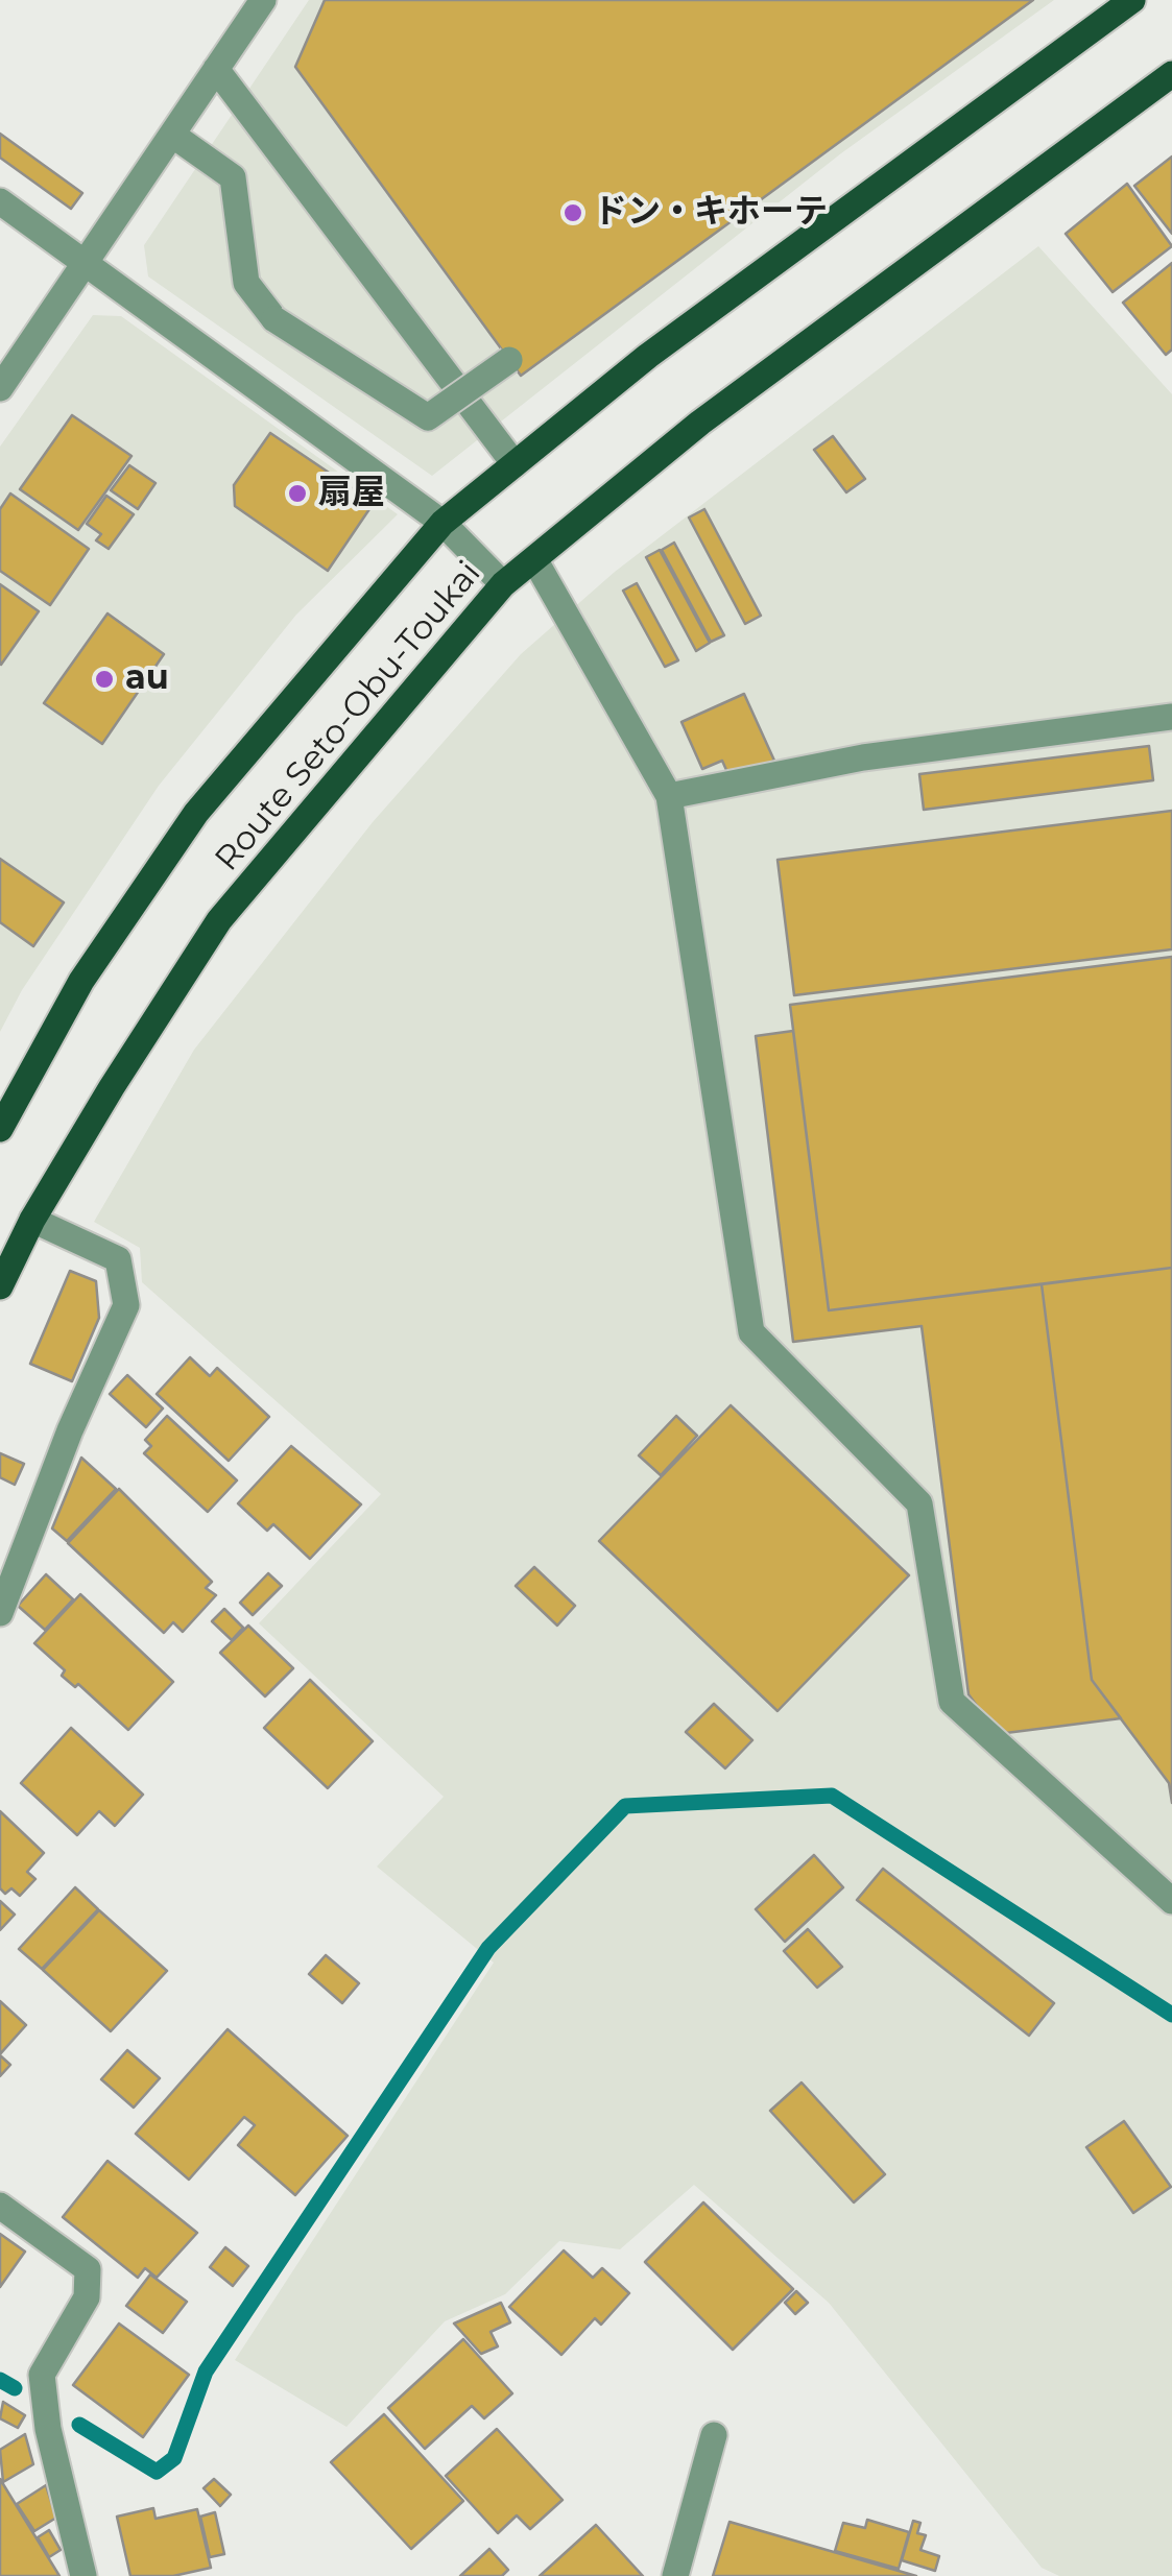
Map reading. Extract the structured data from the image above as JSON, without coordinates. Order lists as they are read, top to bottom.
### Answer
{
  "streets": {
    "main road": ["Route Seto-Obu-Toukai"]
  },
  "places": ["ドン・キホーテ", "扇屋", "au"]
}
